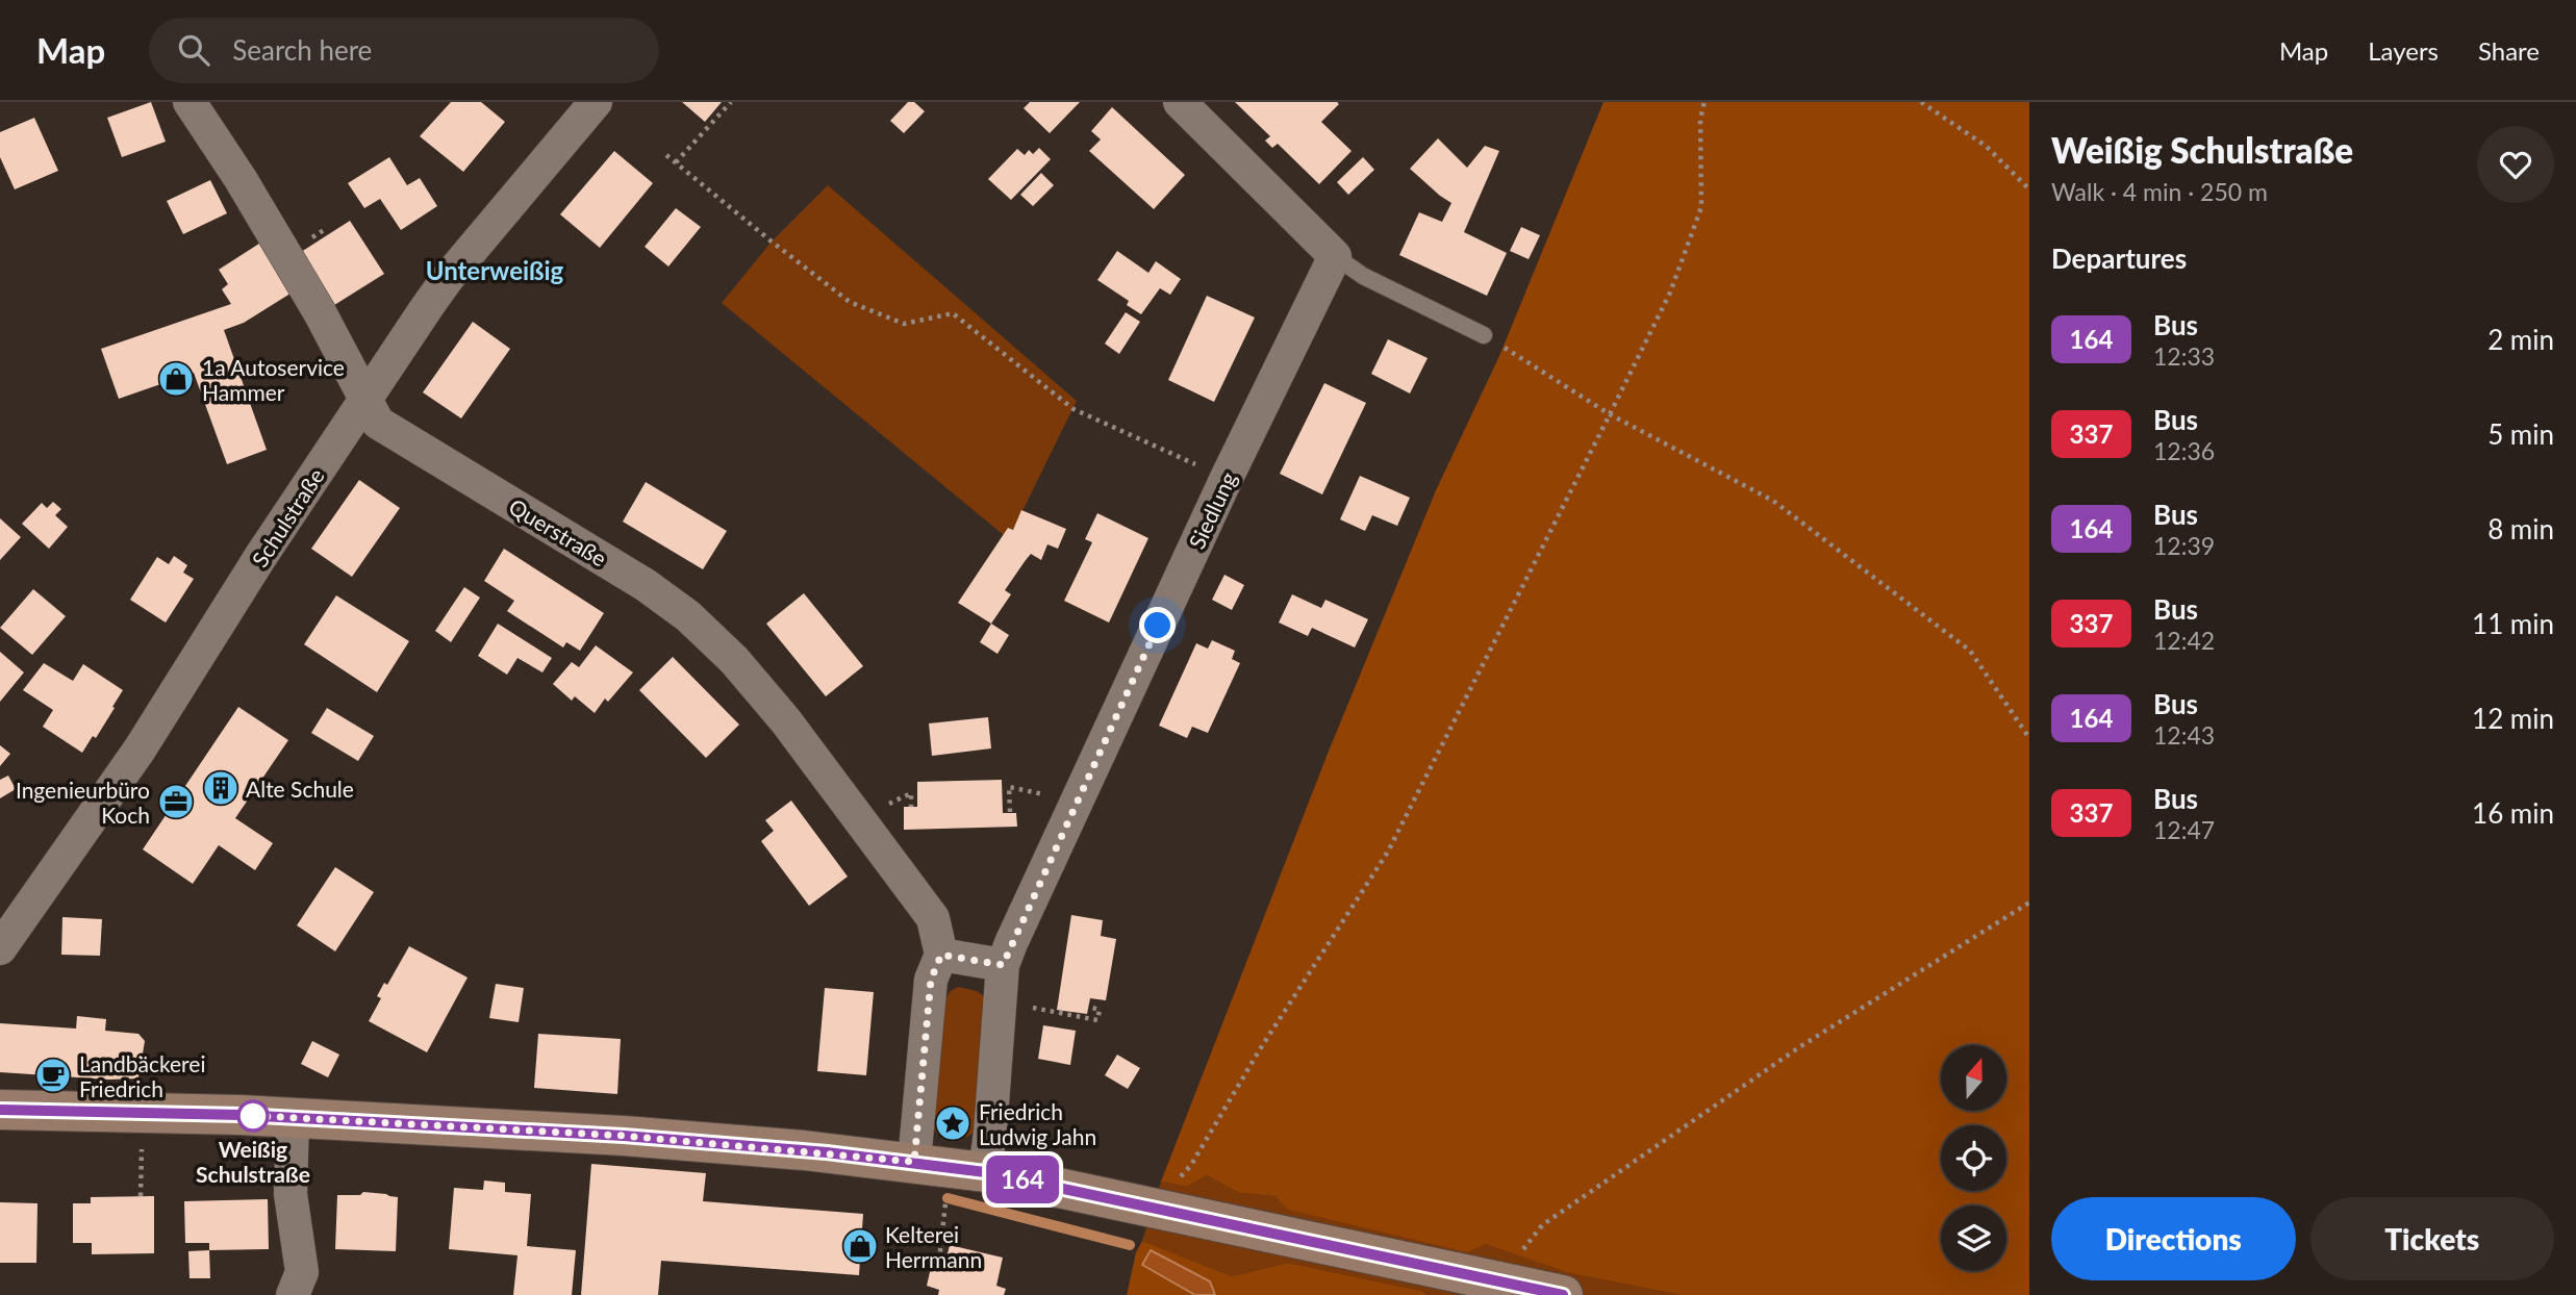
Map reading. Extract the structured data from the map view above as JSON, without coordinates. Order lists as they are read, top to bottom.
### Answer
{
  "streets": {
    "street": ["Siedlung", "Schulstraße", "Querstraße"]
  },
  "crossings": [
    ["Schulstraße", "Querstraße"]
  ],
  "districts": ["Unterweißig"],
  "places": {
    "shop": ["1a Autoservice Hammer", "Kelterei Herrmann"],
    "building": ["Alte Schule"],
    "office": ["Ingenieurbüro Koch"],
    "cafe": ["Landbäckerei Friedrich"],
    "other": ["Weißig Schulstraße"],
    "place": ["Friedrich Ludwig Jahn"]
  },
  "lines": ["bus line 164"],
  "north": "top",
  "page": {
    "header": "Map",
    "search": "Search here",
    "nav": ["Map", "Layers", "Share"],
    "on_map": "164",
    "heading": [
      ["Weißig Schulstraße", "Walk · 4 min · 250 m"],
      "Departures"
    ],
    "list": [
      {
        "mark": "164",
        "name": "Bus",
        "note": "12:33",
        "value": "2 min"
      },
      {
        "mark": "337",
        "name": "Bus",
        "note": "12:36",
        "value": "5 min"
      },
      {
        "mark": "164",
        "name": "Bus",
        "note": "12:39",
        "value": "8 min"
      },
      {
        "mark": "337",
        "name": "Bus",
        "note": "12:42",
        "value": "11 min"
      },
      {
        "mark": "164",
        "name": "Bus",
        "note": "12:43",
        "value": "12 min"
      },
      {
        "mark": "337",
        "name": "Bus",
        "note": "12:47",
        "value": "16 min"
      }
    ],
    "buttons": ["Directions", "Tickets"]
  }
}
